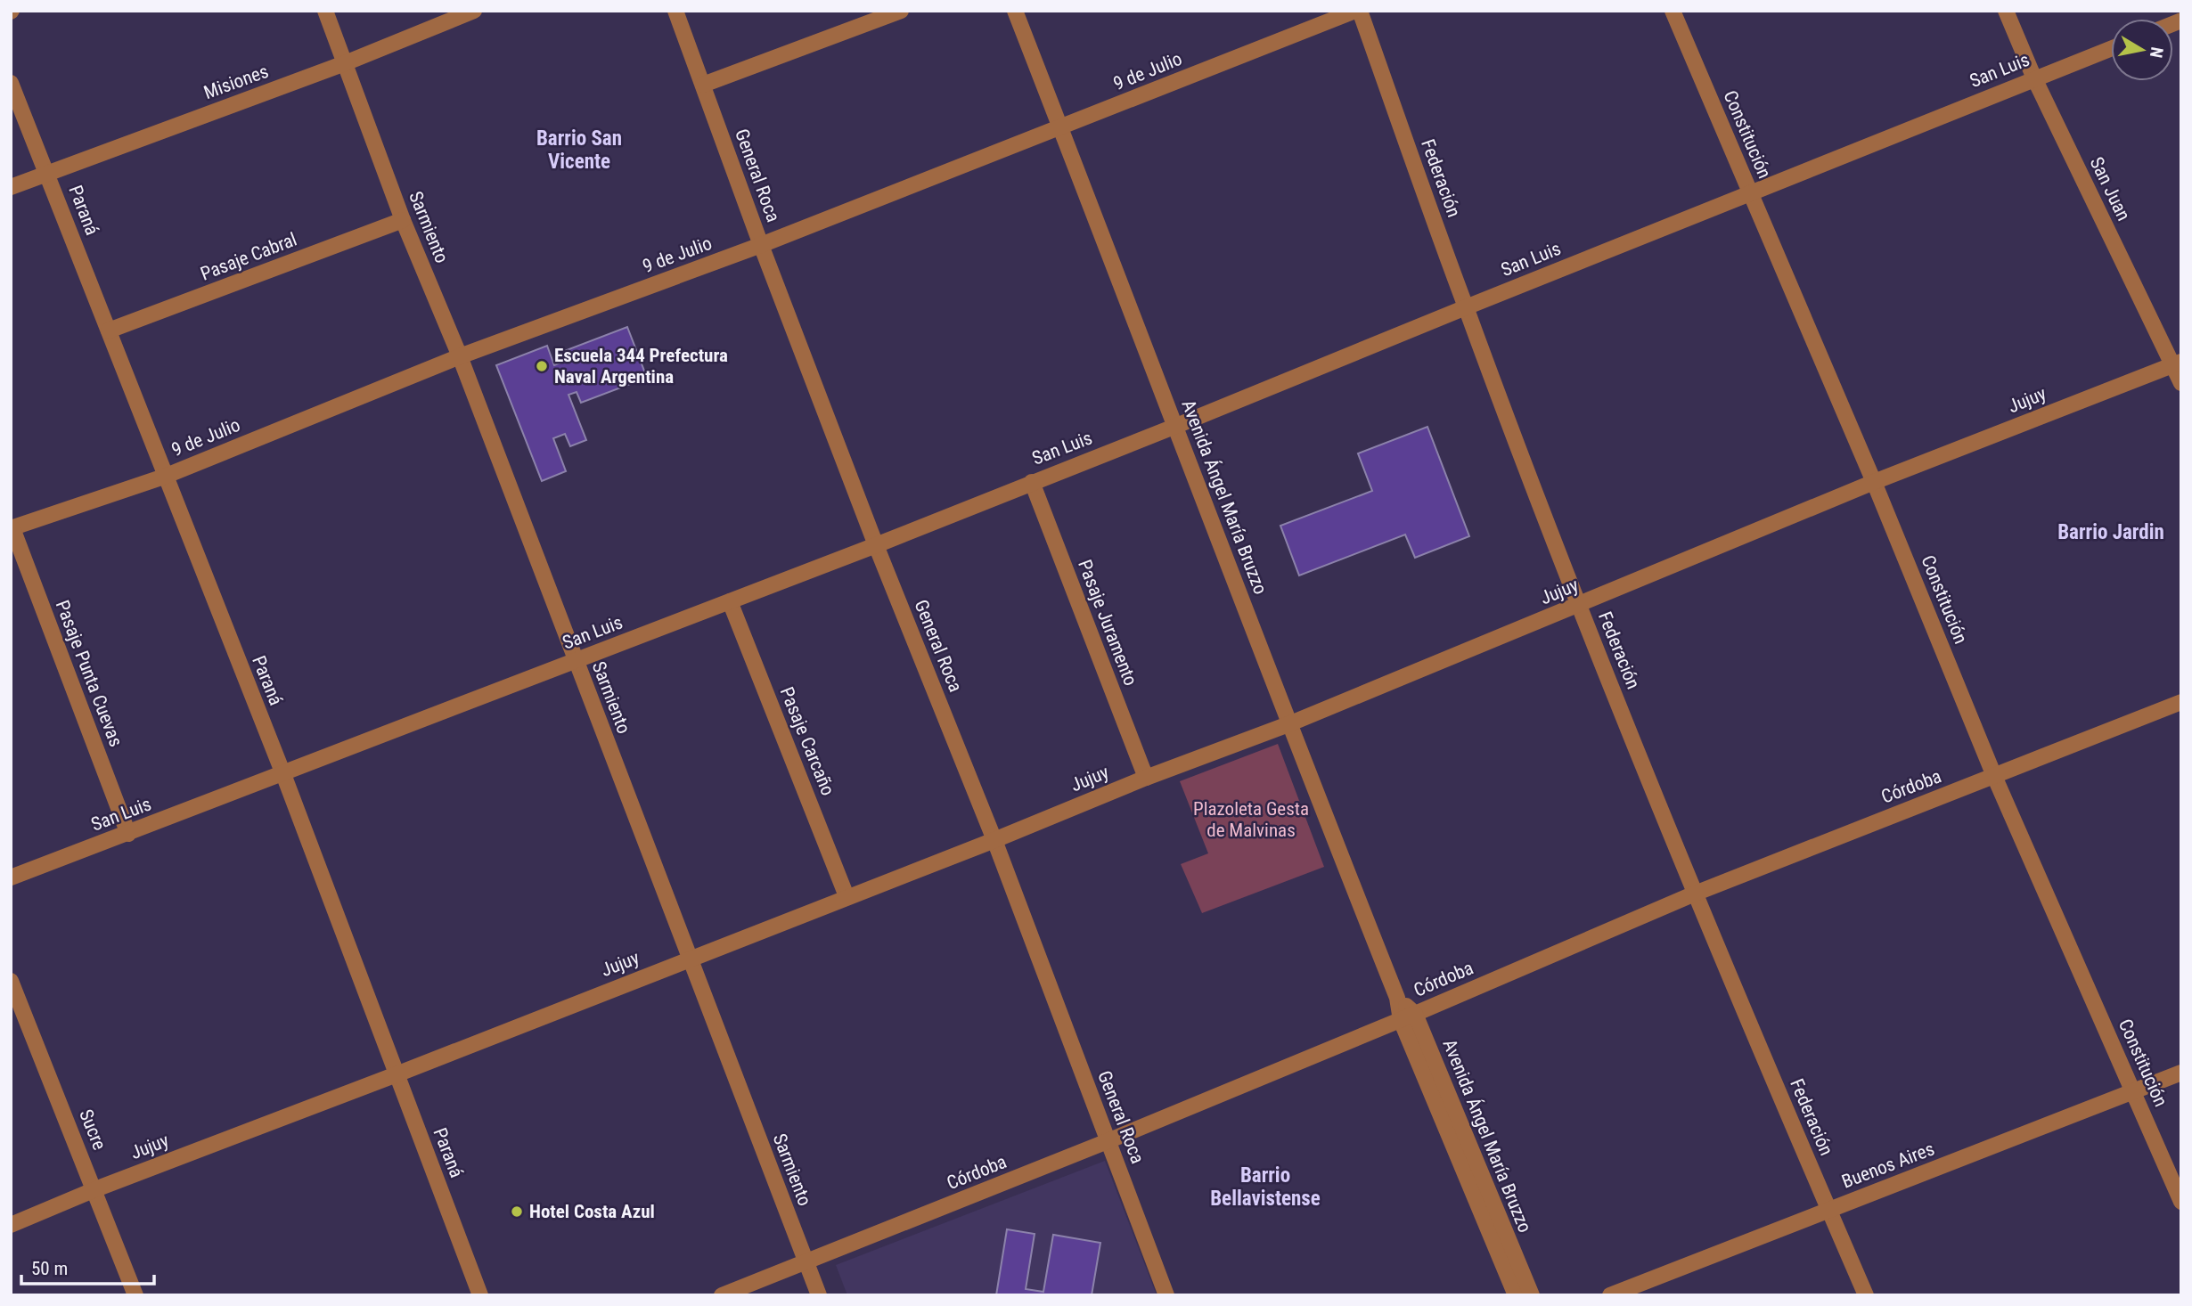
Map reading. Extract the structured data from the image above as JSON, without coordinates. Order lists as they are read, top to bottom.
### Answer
{
  "streets": {
    "street": [
      "San Luis",
      "9 de Julio",
      "Misiones",
      "Constitución",
      "General Roca",
      "Federación",
      "San Juan",
      "Paraná",
      "Sarmiento",
      "Pasaje Cabral",
      "Jujuy",
      "Avenida Ángel María Bruzzo",
      "Pasaje Juramento",
      "Pasaje Punta Cuevas",
      "Pasaje Carcaño",
      "Córdoba",
      "Sucre",
      "Buenos Aires"
    ]
  },
  "crossings": [
    ["San Luis", "Constitución"],
    ["San Luis", "General Roca"],
    ["San Luis", "Federación"],
    ["San Luis", "San Juan"],
    ["San Luis", "Paraná"],
    ["San Luis", "Sarmiento"],
    ["San Luis", "Avenida Ángel María Bruzzo"],
    ["San Luis", "Pasaje Juramento"],
    ["San Luis", "Pasaje Punta Cuevas"],
    ["San Luis", "Pasaje Carcaño"],
    ["9 de Julio", "General Roca"],
    ["9 de Julio", "Federación"],
    ["9 de Julio", "Paraná"],
    ["9 de Julio", "Sarmiento"],
    ["9 de Julio", "Avenida Ángel María Bruzzo"],
    ["9 de Julio", "Pasaje Punta Cuevas"],
    ["Misiones", "Paraná"],
    ["Misiones", "Sarmiento"],
    ["Constitución", "Jujuy"],
    ["Constitución", "Córdoba"],
    ["Constitución", "Buenos Aires"],
    ["General Roca", "Jujuy"],
    ["General Roca", "Córdoba"],
    ["Federación", "Jujuy"],
    ["Federación", "Córdoba"],
    ["Federación", "Buenos Aires"],
    ["San Juan", "Jujuy"],
    ["Paraná", "Pasaje Cabral"],
    ["Paraná", "Jujuy"],
    ["Sarmiento", "Pasaje Cabral"],
    ["Sarmiento", "Jujuy"],
    ["Sarmiento", "Córdoba"],
    ["Jujuy", "Avenida Ángel María Bruzzo"],
    ["Jujuy", "Pasaje Juramento"],
    ["Jujuy", "Pasaje Carcaño"],
    ["Jujuy", "Sucre"],
    ["Avenida Ángel María Bruzzo", "Córdoba"]
  ],
  "districts": ["Barrio San Vicente", "Barrio Jardin", "Barrio Bellavistense"],
  "parks": ["Plazoleta Gesta de Malvinas"],
  "places": ["Escuela 344 Prefectura Naval Argentina", "Hotel Costa Azul"],
  "scale_bar": "50 m",
  "north": "right"
}
